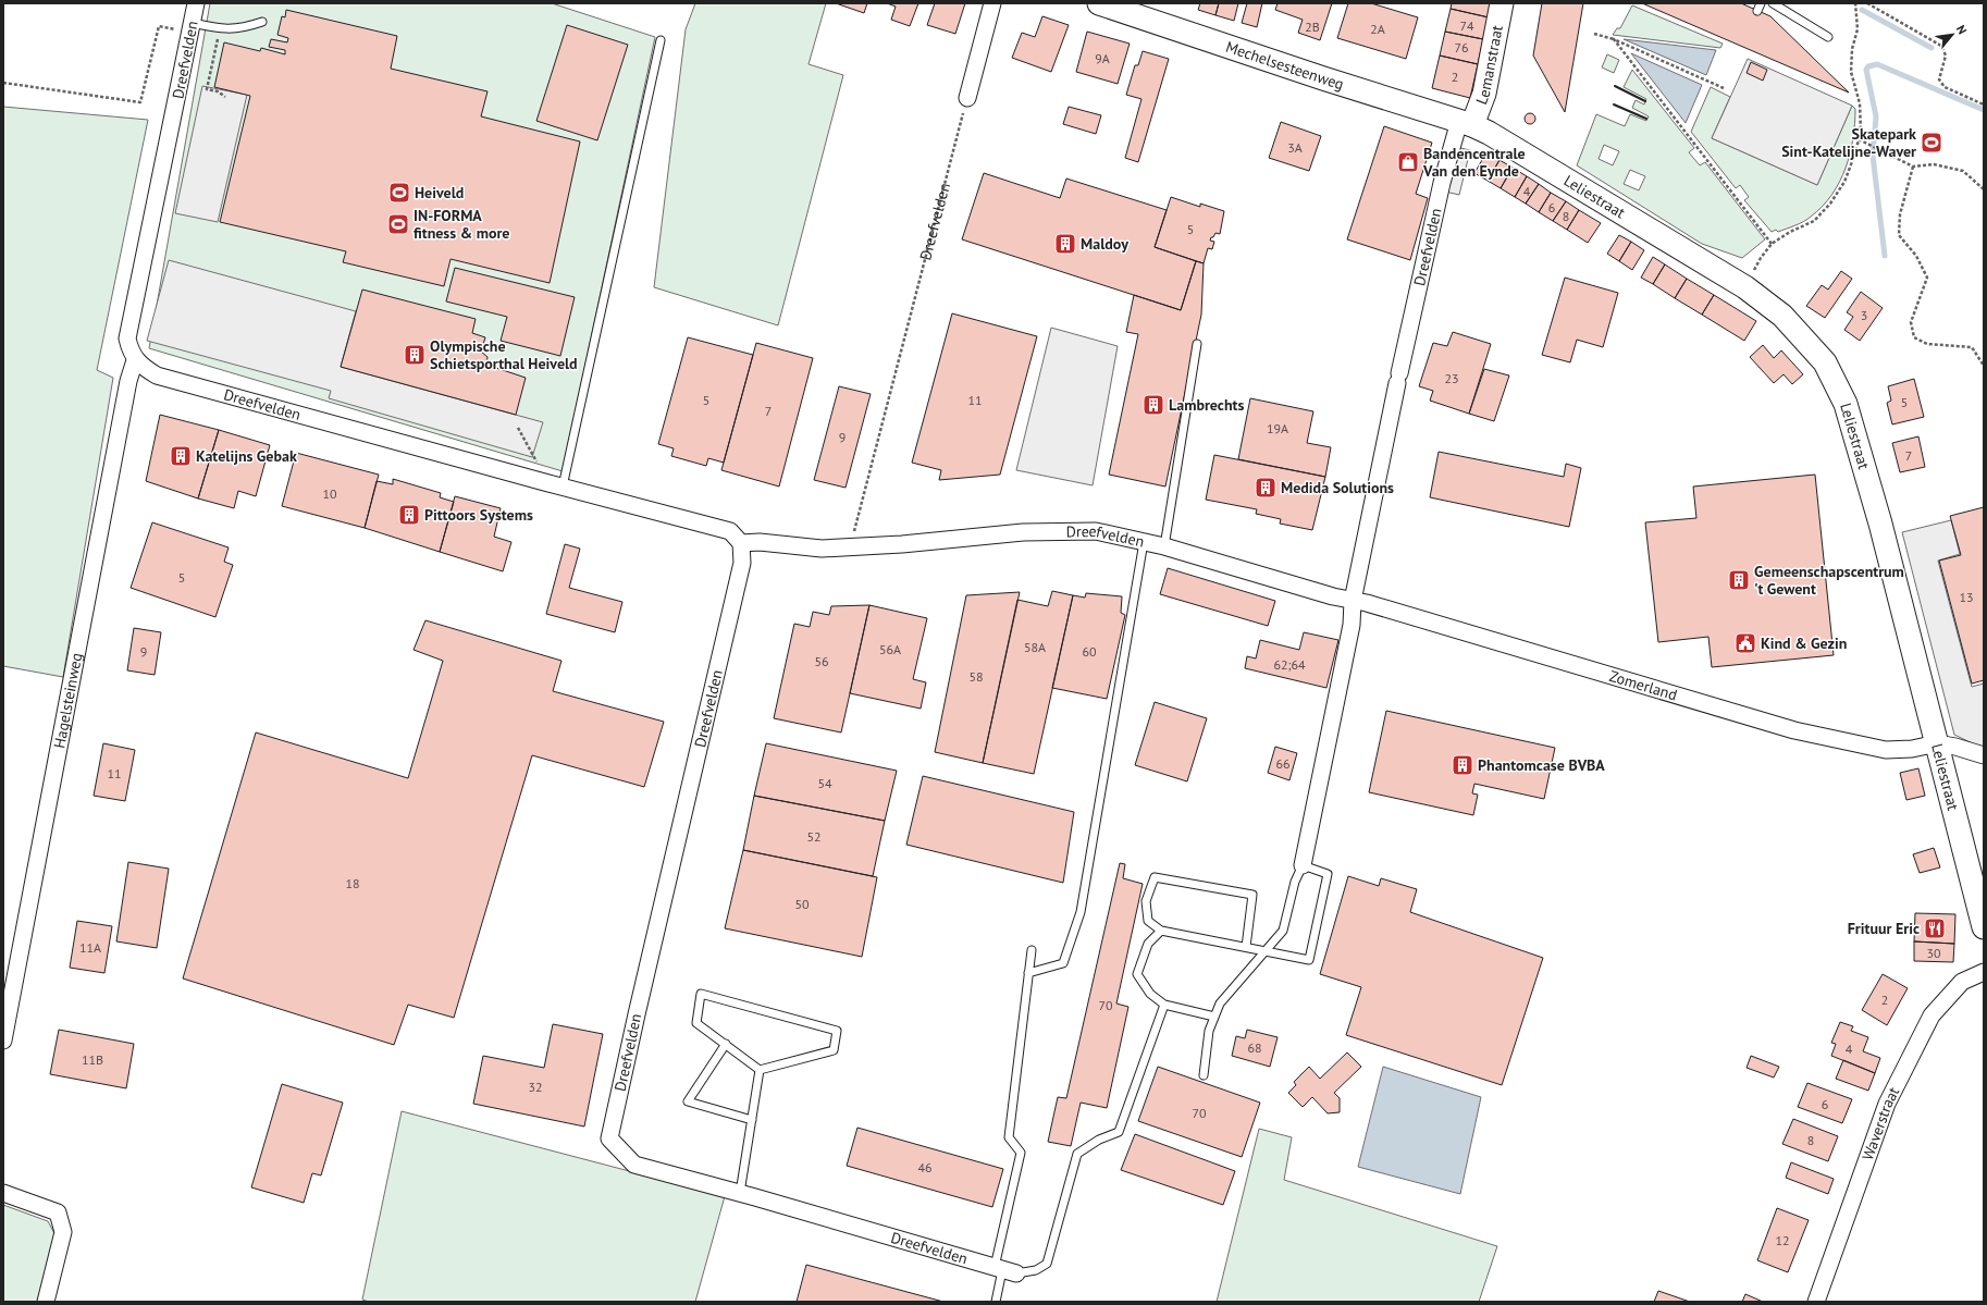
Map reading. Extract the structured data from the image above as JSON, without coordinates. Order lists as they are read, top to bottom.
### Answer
{
  "streets": {
    "street": [
      "Dreefvelden",
      "Lemanstraat",
      "Mechelsesteenweg",
      "Leliestraat",
      "Zomerland",
      "Hagelsteinweg",
      "Waverstraat"
    ]
  },
  "crossings": [
    ["Dreefvelden", "Lemanstraat"],
    ["Dreefvelden", "Mechelsesteenweg"],
    ["Dreefvelden", "Leliestraat"],
    ["Dreefvelden", "Zomerland"],
    ["Dreefvelden", "Hagelsteinweg"],
    ["Lemanstraat", "Mechelsesteenweg"],
    ["Lemanstraat", "Leliestraat"],
    ["Mechelsesteenweg", "Leliestraat"],
    ["Leliestraat", "Zomerland"]
  ],
  "places": {
    "sports": ["Skatepark Sint-Katelijne-Waver", "Heiveld", "IN-FORMA fitness & more"],
    "shop": ["Bandencentrale Van den Eynde"],
    "building": [
      "Maldoy",
      "Olympische Schietsporthal Heiveld",
      "Lambrechts",
      "Katelijns Gebak",
      "Medida Solutions",
      "Pittoors Systems",
      "Gemeenschapscentrum 't Gewent",
      "Phantomcase BVBA"
    ],
    "public building": ["Kind & Gezin"],
    "restaurant": ["Frituur Eric"]
  },
  "house_numbers": [
    "74",
    "2B",
    "2A",
    "76",
    "9A",
    "2",
    "3A",
    "4",
    "6",
    "8",
    "5",
    "3",
    "23",
    "5",
    "11",
    "5",
    "7",
    "19A",
    "9",
    "7",
    "10",
    "5",
    "13",
    "58A",
    "56A",
    "9",
    "60",
    "56",
    "62;64",
    "58",
    "66",
    "11",
    "54",
    "52",
    "18",
    "50",
    "11A",
    "30",
    "2",
    "70",
    "68",
    "4",
    "11B",
    "32",
    "6",
    "70",
    "8",
    "46",
    "12"
  ],
  "north": "top right"
}
